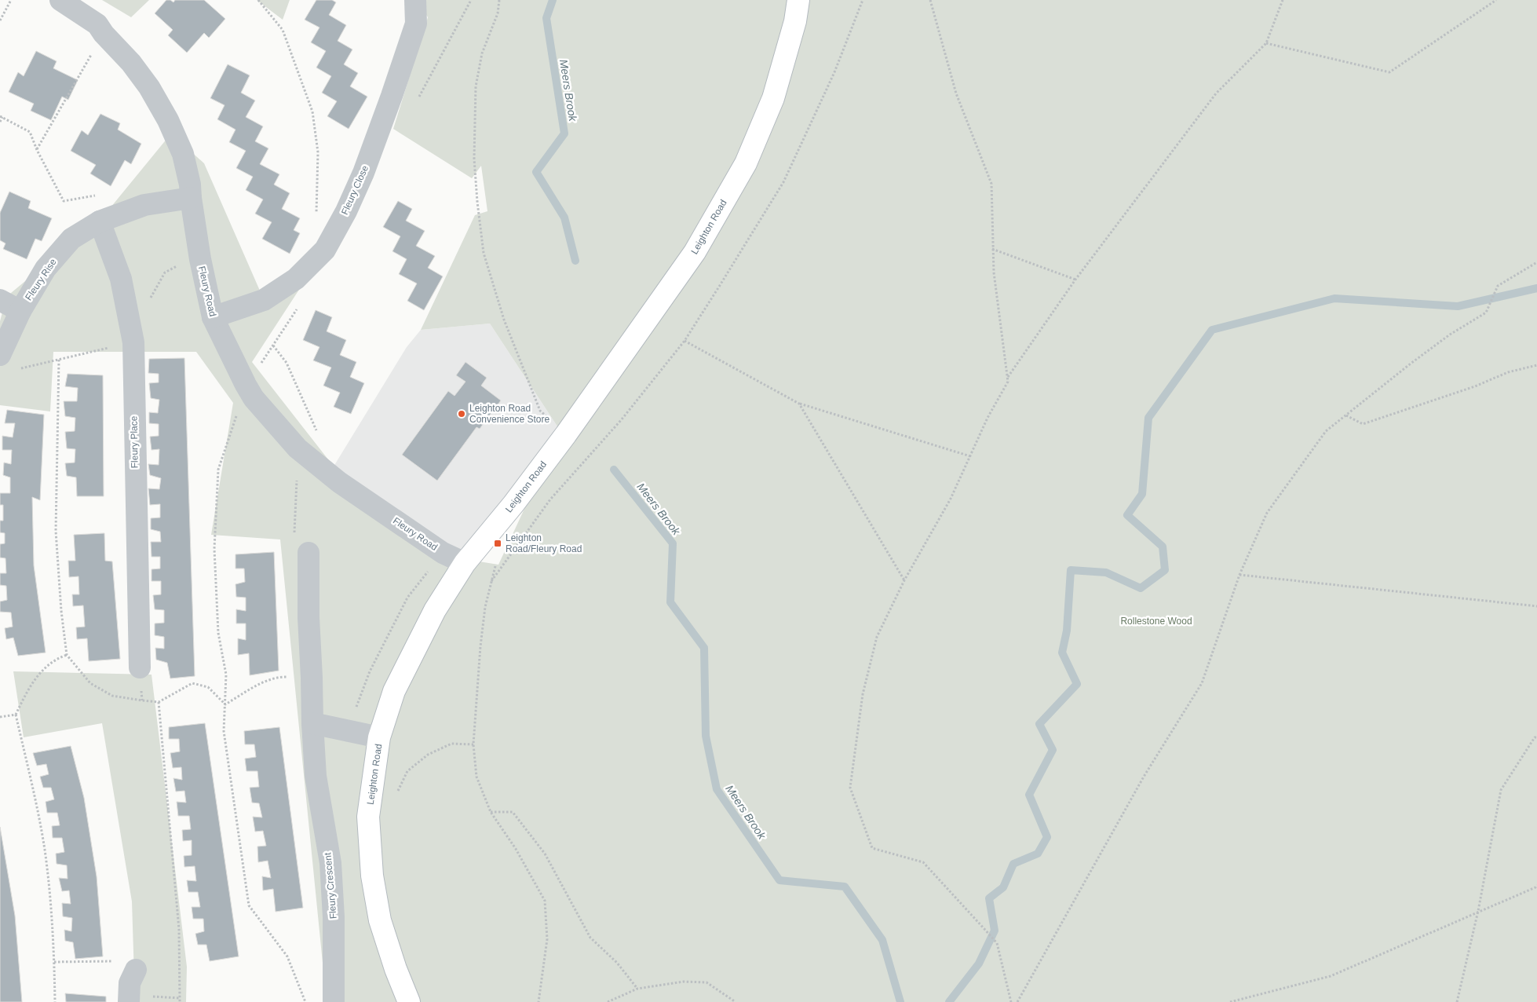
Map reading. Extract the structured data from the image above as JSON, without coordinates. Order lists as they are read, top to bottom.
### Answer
{
  "streets": {
    "street": [
      "Fleury Close",
      "Leighton Road",
      "Fleury Rise",
      "Fleury Road",
      "Fleury Place",
      "Fleury Crescent"
    ]
  },
  "crossings": [
    ["Fleury Close", "Fleury Road"],
    ["Leighton Road", "Fleury Road"],
    ["Fleury Rise", "Fleury Road"],
    ["Fleury Rise", "Fleury Place"]
  ],
  "water": ["Meers Brook"],
  "parks": ["Rollestone Wood"],
  "places": {
    "other": ["Leighton Road Convenience Store"],
    "transit": ["Leighton Road/Fleury Road"]
  }
}
